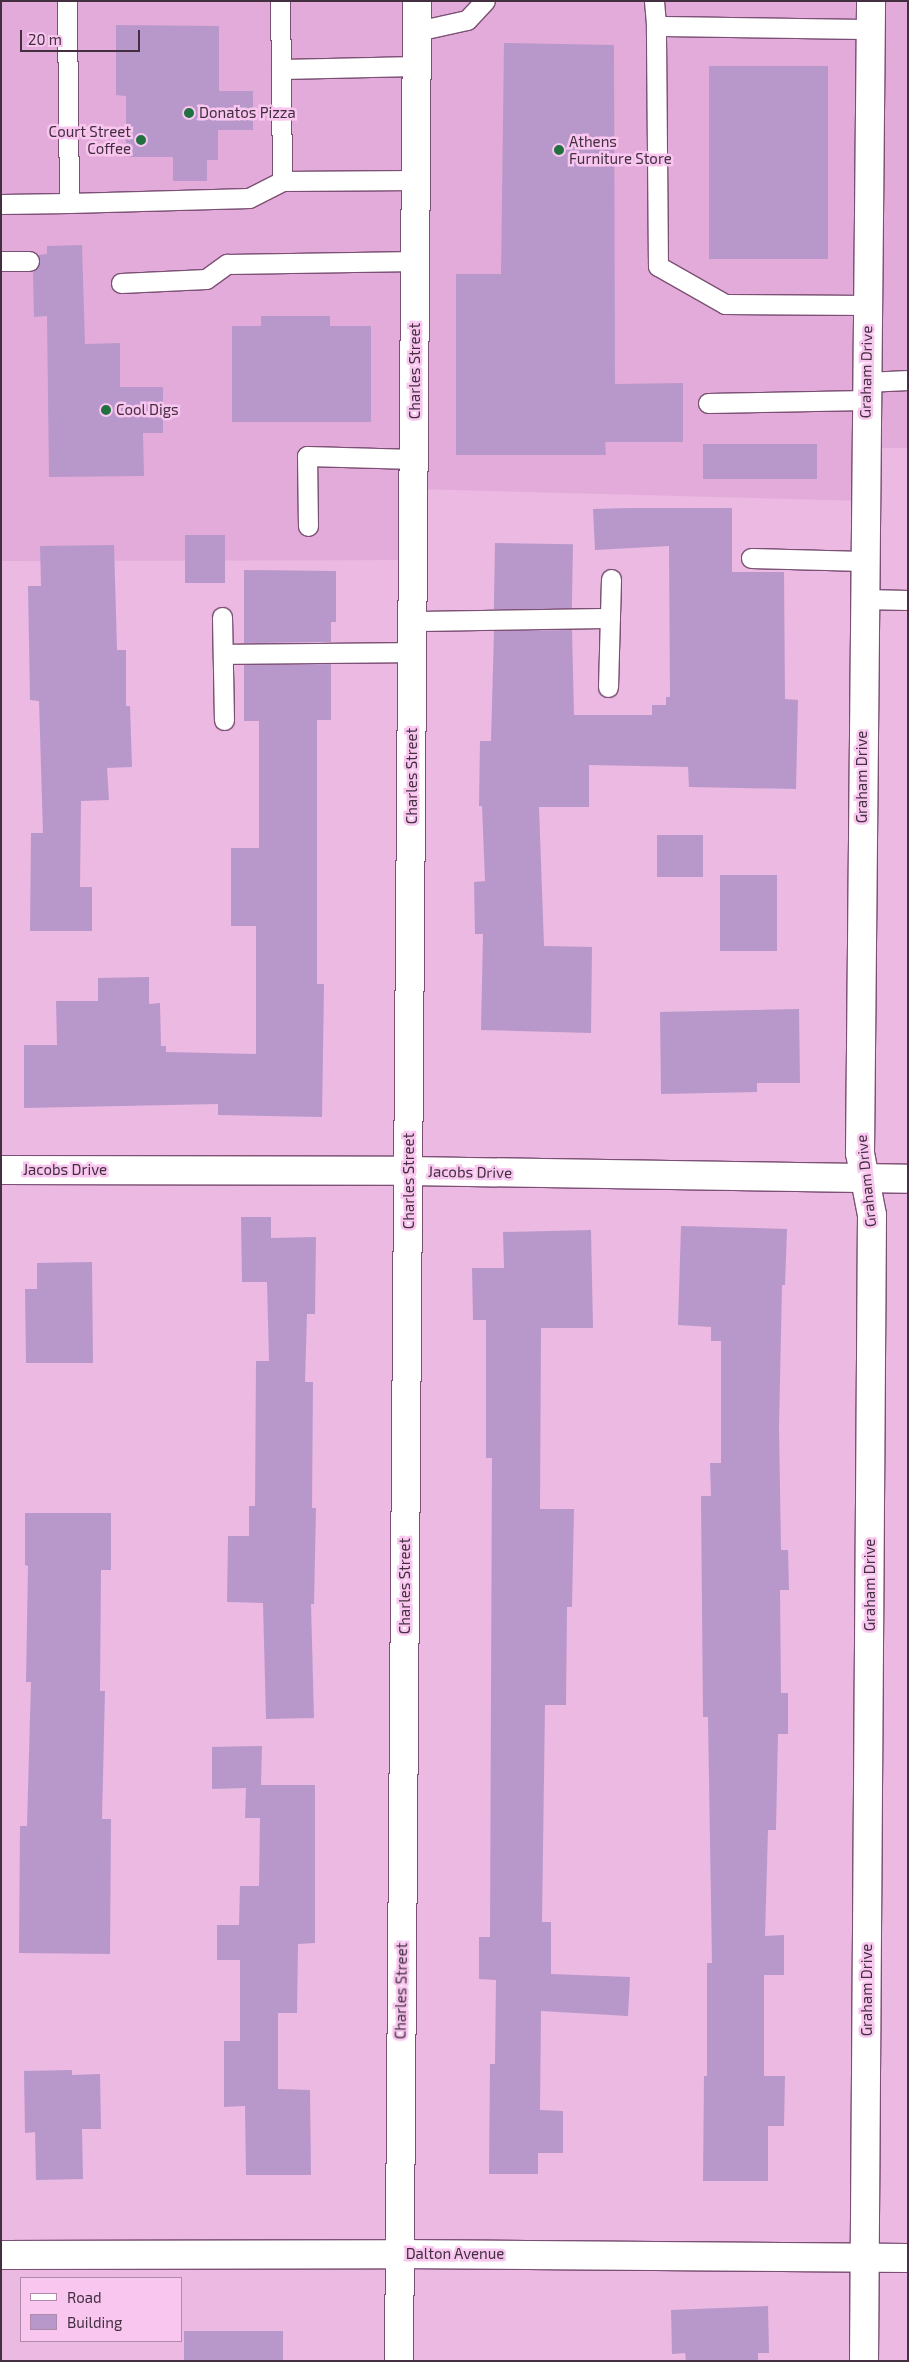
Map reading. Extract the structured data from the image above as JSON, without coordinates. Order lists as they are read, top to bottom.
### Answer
{
  "streets": {
    "street": [
      "Charles Street",
      "Graham Drive",
      "Jacobs Drive",
      "Dalton Avenue"
    ]
  },
  "crossings": [
    ["Charles Street", "Jacobs Drive"],
    ["Charles Street", "Dalton Avenue"],
    ["Graham Drive", "Jacobs Drive"],
    ["Graham Drive", "Dalton Avenue"]
  ],
  "places": [
    "Donatos Pizza",
    "Court Street Coffee",
    "Athens Furniture Store",
    "Cool Digs"
  ],
  "legend": ["Road", "Building"],
  "scale_bar": "20 m"
}
